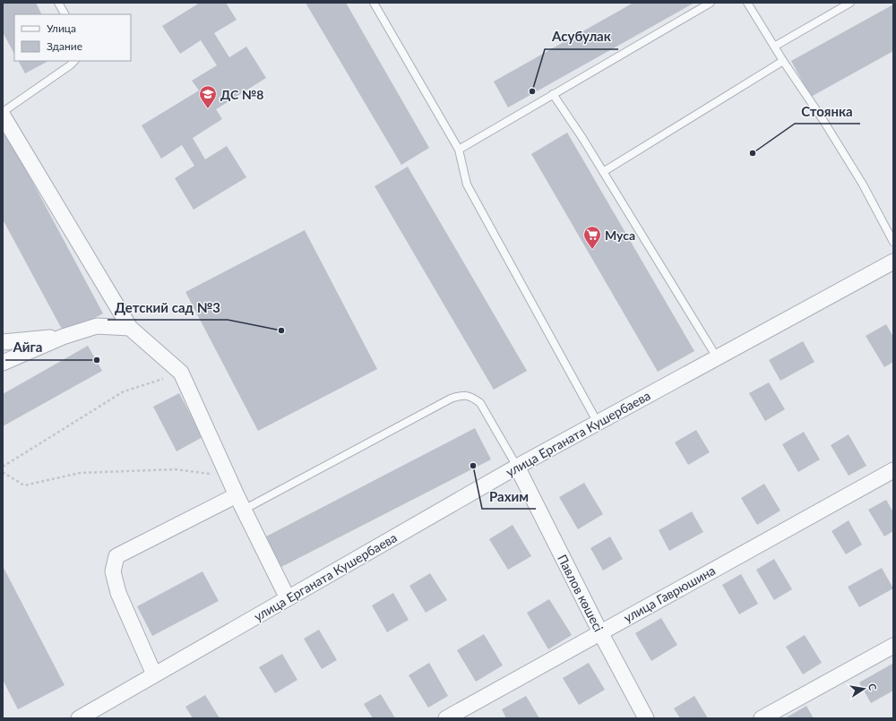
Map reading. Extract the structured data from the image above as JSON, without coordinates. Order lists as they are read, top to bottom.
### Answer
{
  "streets": {
    "street": ["улица Ерганата Кушербаева", "Павлов көшесі", "улица Гаврюшина"]
  },
  "crossings": [
    ["улица Ерганата Кушербаева", "Павлов көшесі"],
    ["Павлов көшесі", "улица Гаврюшина"]
  ],
  "places": {
    "other": [
      "Асубулак",
      "Стоянка",
      "Детский сад №3",
      "Айга",
      "Рахим"
    ],
    "school or university": ["ДС №8"],
    "supermarket": ["Муса"]
  },
  "legend": ["Улица", "Здание"],
  "north": "right"
}
